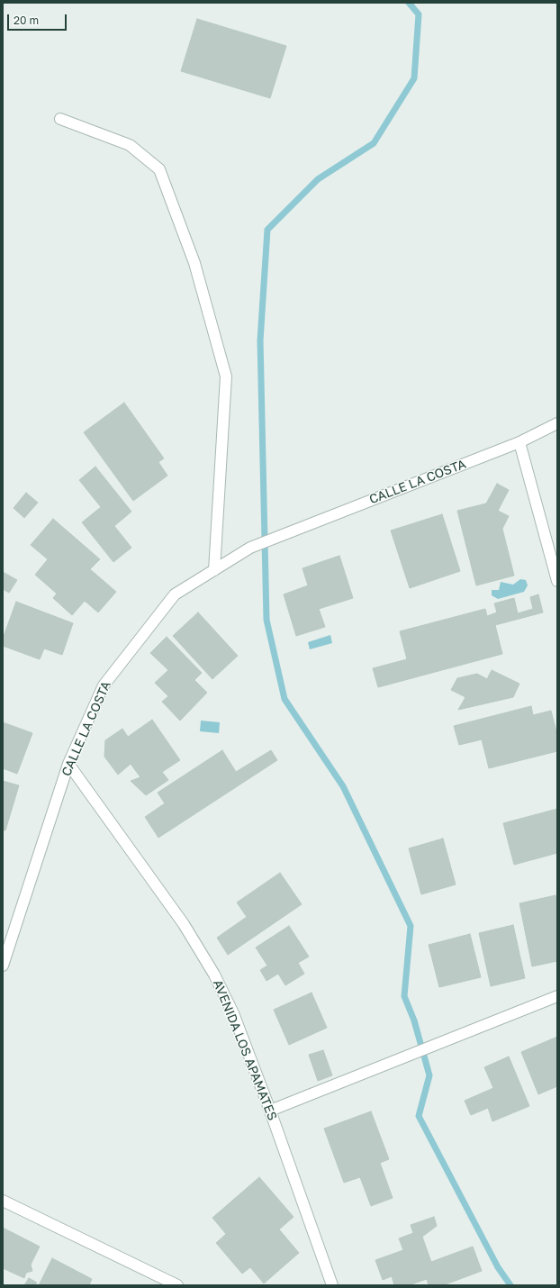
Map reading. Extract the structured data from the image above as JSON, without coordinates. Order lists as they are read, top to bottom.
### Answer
{
  "streets": {
    "street": ["CALLE LA COSTA", "AVENIDA LOS APAMATES"]
  },
  "crossings": [
    ["CALLE LA COSTA", "AVENIDA LOS APAMATES"]
  ],
  "scale_bar": "20 m"
}
